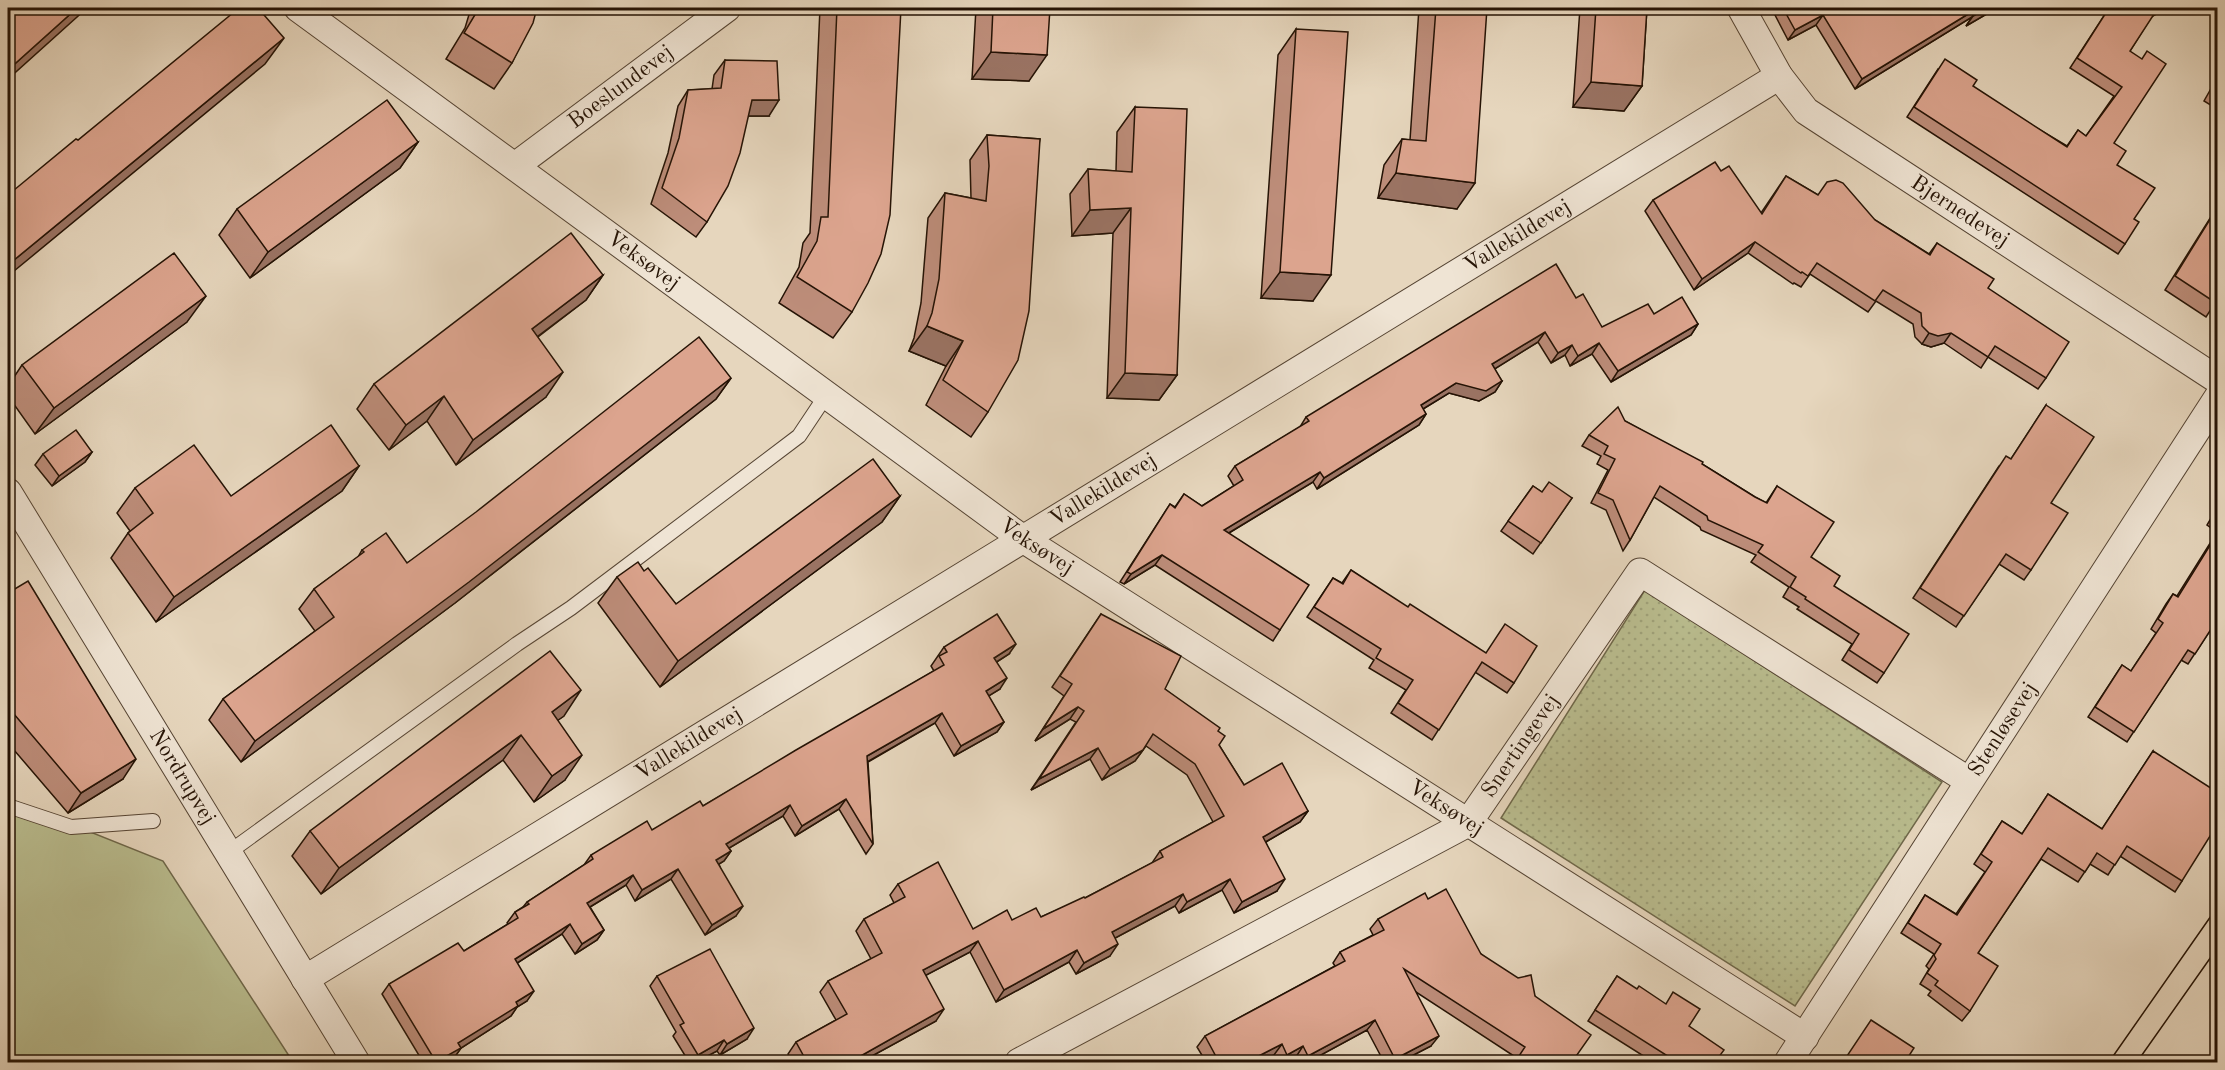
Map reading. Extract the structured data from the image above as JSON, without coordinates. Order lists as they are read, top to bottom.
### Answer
{
  "streets": {
    "street": [
      "Boeslundevej",
      "Bjernedevej",
      "Vallekildevej",
      "Veksøvej",
      "Stenløsevej",
      "Snertingevej",
      "Nordrupvej"
    ]
  },
  "crossings": [
    ["Boeslundevej", "Veksøvej"],
    ["Bjernedevej", "Vallekildevej"],
    ["Vallekildevej", "Veksøvej"],
    ["Vallekildevej", "Nordrupvej"],
    ["Veksøvej", "Stenløsevej"],
    ["Veksøvej", "Snertingevej"],
    ["Stenløsevej", "Snertingevej"]
  ]
}
